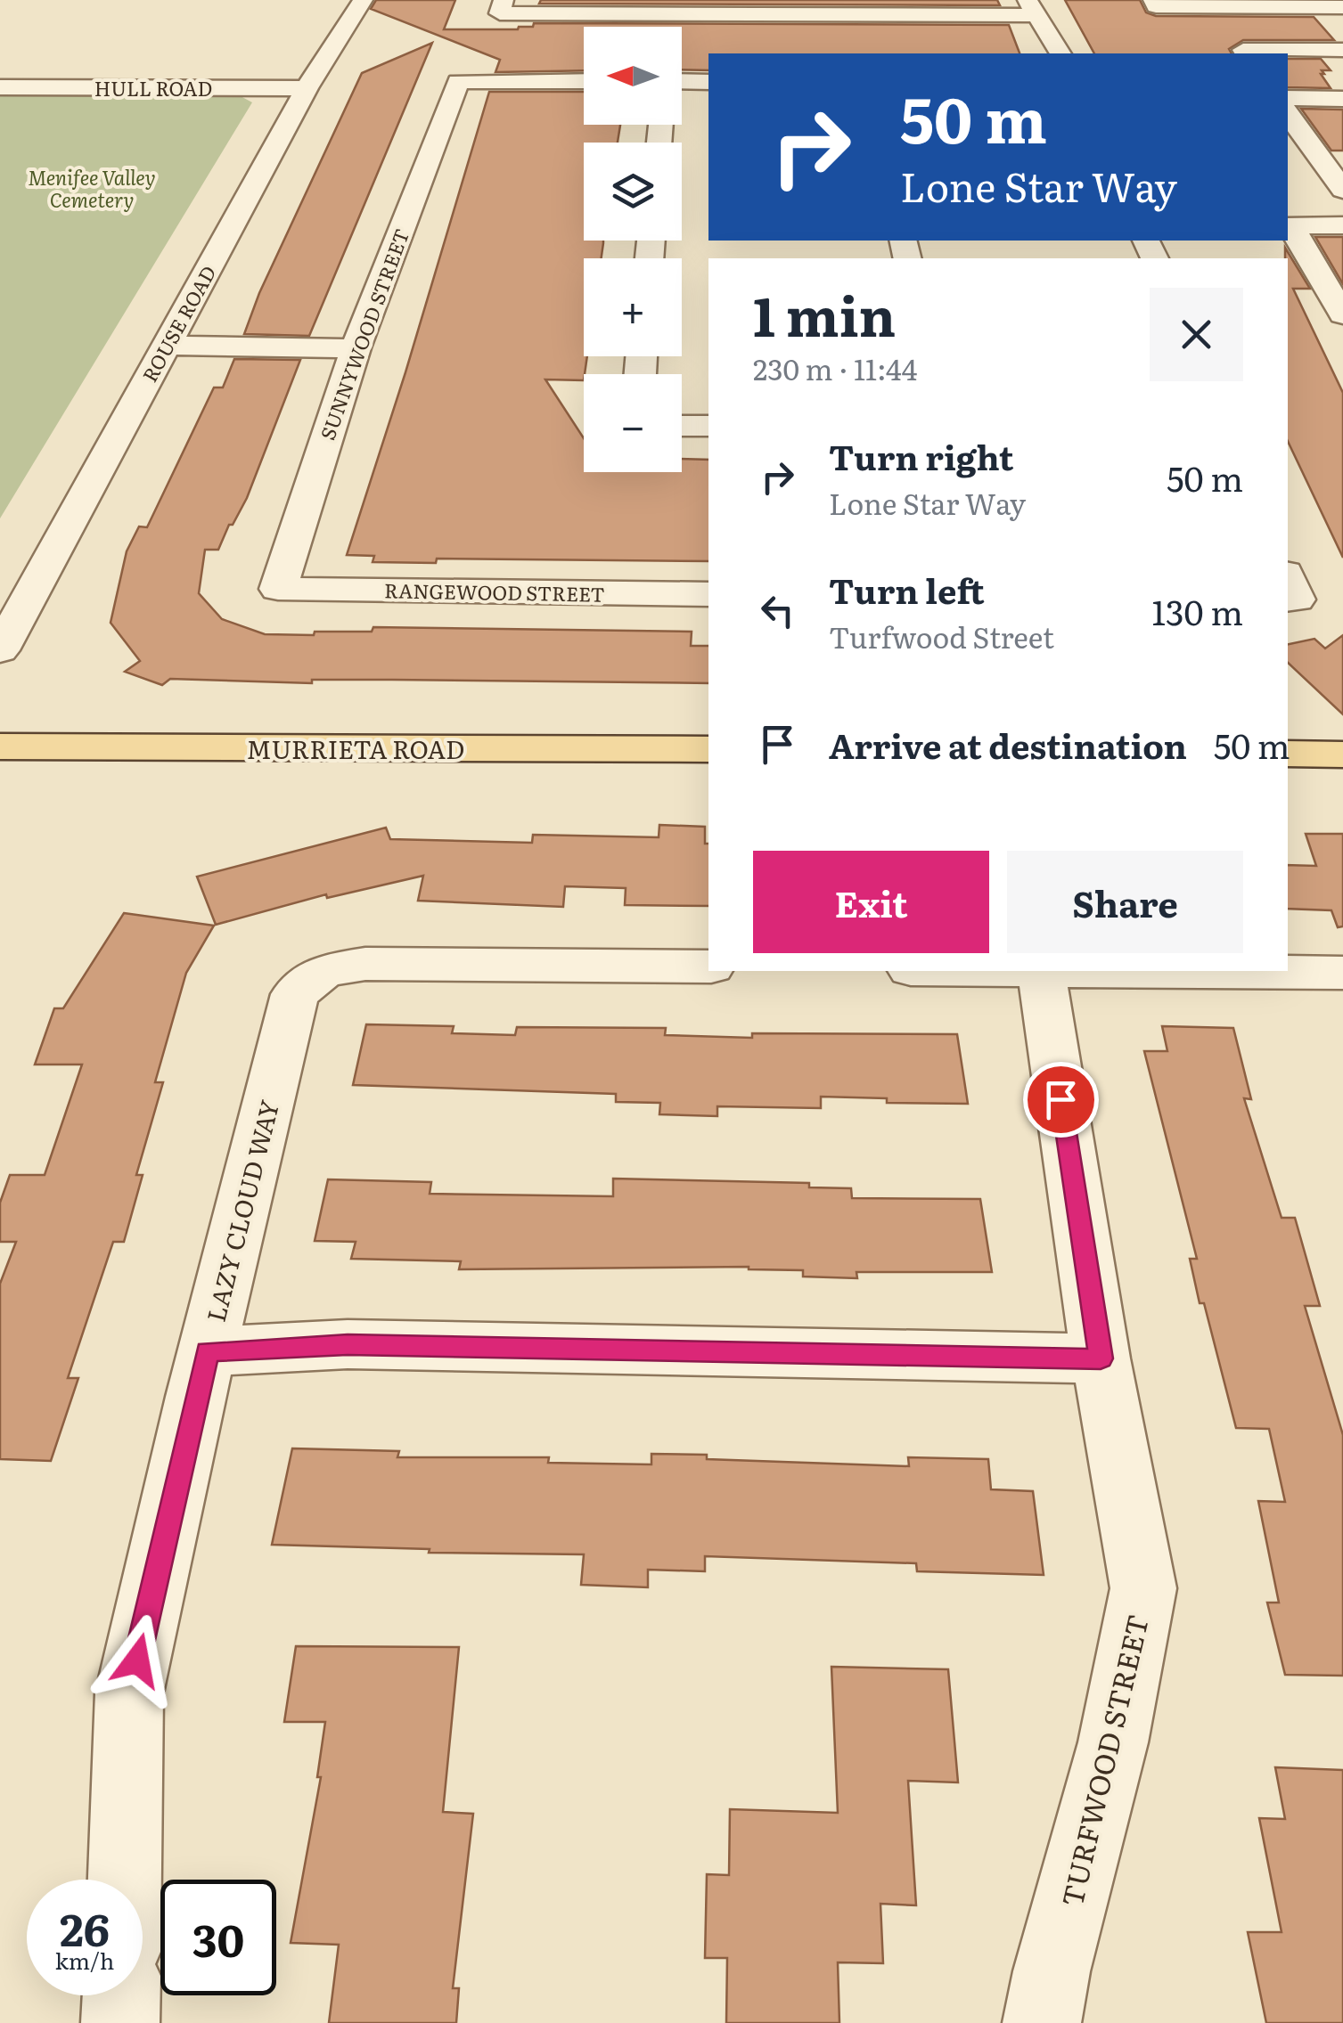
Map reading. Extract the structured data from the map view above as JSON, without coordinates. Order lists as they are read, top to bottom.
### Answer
{
  "streets": {
    "main road": ["MURRIETA ROAD"],
    "street": [
      "HULL ROAD",
      "ROUSE ROAD",
      "SUNNYWOOD STREET",
      "RANGEWOOD STREET",
      "LAZY CLOUD WAY",
      "TURFWOOD STREET"
    ]
  },
  "crossings": [
    ["HULL ROAD", "ROUSE ROAD"],
    ["SUNNYWOOD STREET", "RANGEWOOD STREET"]
  ],
  "parks": ["Menifee Valley Cemetery"],
  "north": "left",
  "page": {
    "map_buttons": ["+", "−"],
    "turn": ["50 m", "Lone Star Way"],
    "heading": ["1 min", "230 m · 11:44"],
    "list": [
      {
        "name": "Turn right",
        "note": "Lone Star Way",
        "value": "50 m"
      },
      {
        "name": "Turn left",
        "note": "Turfwood Street",
        "value": "130 m"
      },
      {
        "name": "Arrive at destination",
        "value": "50 m"
      }
    ],
    "buttons": ["Exit", "Share"],
    "speed": "26 km/h",
    "limit": "30"
  }
}
